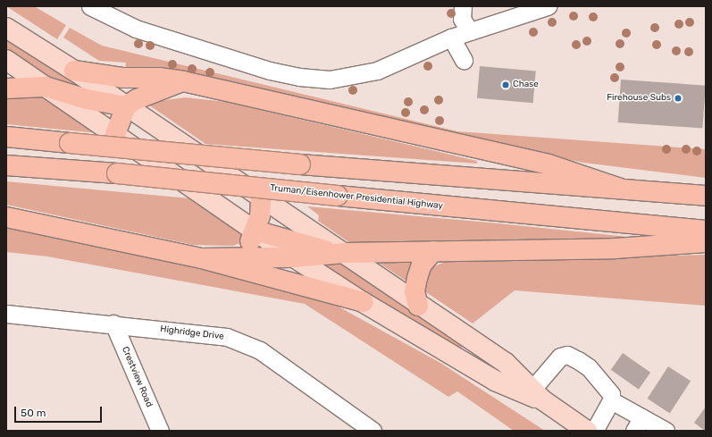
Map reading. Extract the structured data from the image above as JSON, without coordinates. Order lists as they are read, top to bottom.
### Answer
{
  "streets": {
    "highway": ["Truman/Eisenhower Presidential Highway"],
    "street": ["Highridge Drive", "Crestview Road"]
  },
  "crossings": [
    ["Highridge Drive", "Crestview Road"]
  ],
  "places": ["Chase", "Firehouse Subs"],
  "scale_bar": "50 m"
}
